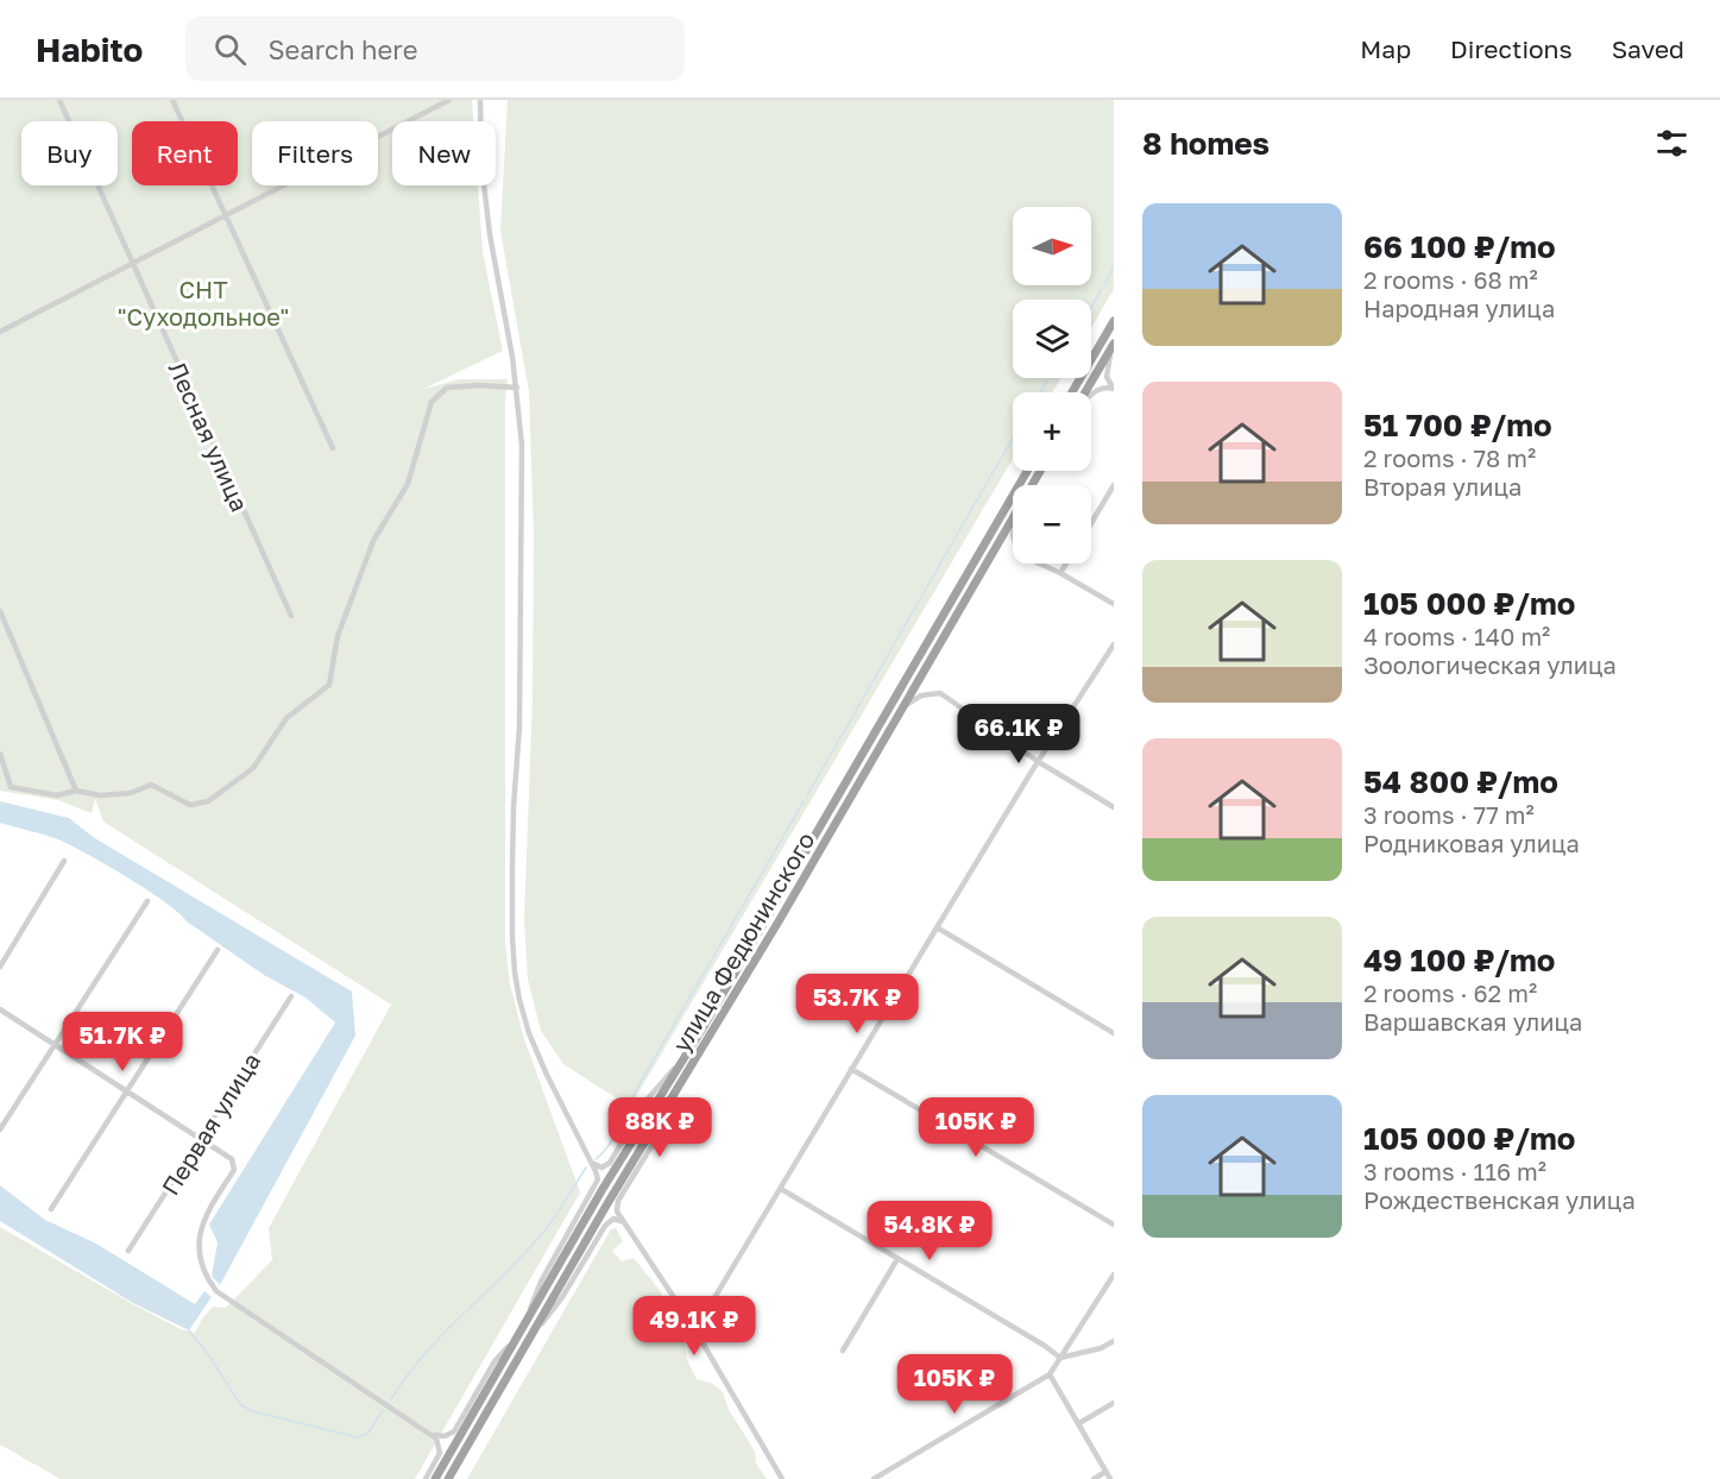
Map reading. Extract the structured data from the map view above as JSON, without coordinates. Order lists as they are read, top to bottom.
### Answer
{
  "streets": {
    "highway": ["улица Федюнинского"],
    "street": ["Лесная улица", "Первая улица"]
  },
  "parks": ["СНТ \"Суходольное\""],
  "north": "right",
  "page": {
    "header": "Habito",
    "search": "Search here",
    "nav": ["Map", "Directions", "Saved"],
    "heading": "8 homes",
    "chip": [
      "Buy",
      "Rent",
      "Filters",
      "New"
    ],
    "list": [
      {
        "name": "66 100 ₽/mo",
        "note": "2 rooms · 68 m² · Народная улица"
      },
      {
        "name": "51 700 ₽/mo",
        "note": "2 rooms · 78 m² · Вторая улица"
      },
      {
        "name": "105 000 ₽/mo",
        "note": "4 rooms · 140 m² · Зоологическая улица"
      },
      {
        "name": "54 800 ₽/mo",
        "note": "3 rooms · 77 m² · Родниковая улица"
      },
      {
        "name": "49 100 ₽/mo",
        "note": "2 rooms · 62 m² · Варшавская улица"
      },
      {
        "name": "105 000 ₽/mo",
        "note": "3 rooms · 116 m² · Рождественская улица"
      }
    ],
    "map_buttons": ["+", "−"],
    "price": [
      "66.1K ₽",
      "53.7K ₽",
      "51.7K ₽",
      "88K ₽",
      "105K ₽",
      "54.8K ₽",
      "49.1K ₽",
      "105K ₽"
    ]
  }
}
